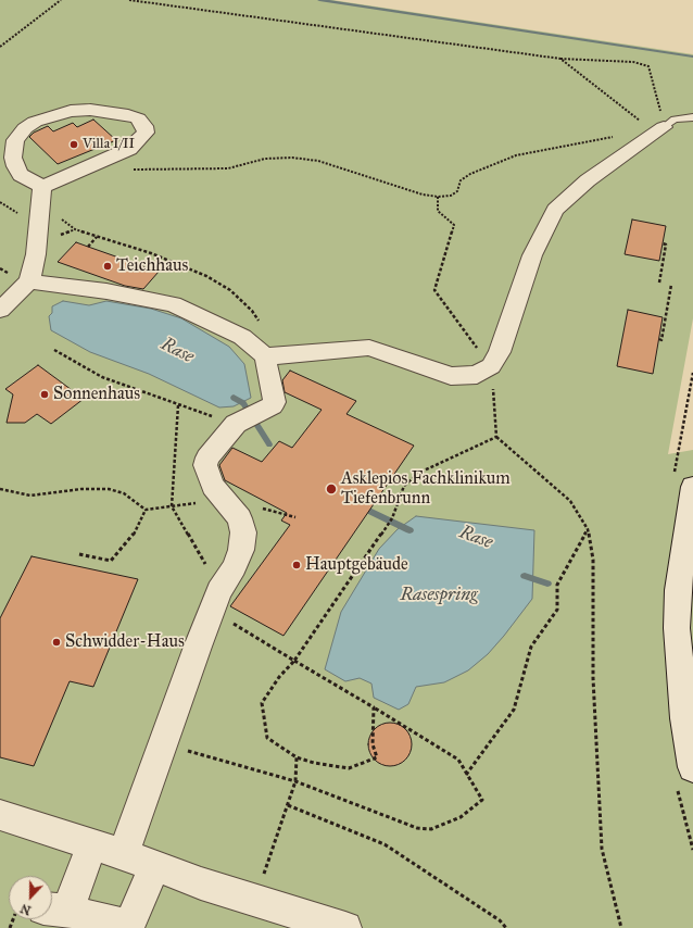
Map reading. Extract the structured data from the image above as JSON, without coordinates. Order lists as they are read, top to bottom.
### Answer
{
  "water": ["Rase", "Rasespring"],
  "places": [
    "Villa I/II",
    "Teichhaus",
    "Sonnenhaus",
    "Asklepios Fachklinikum Tiefenbrunn",
    "Hauptgebäude",
    "Schwidder-Haus"
  ],
  "north": "bottom"
}
